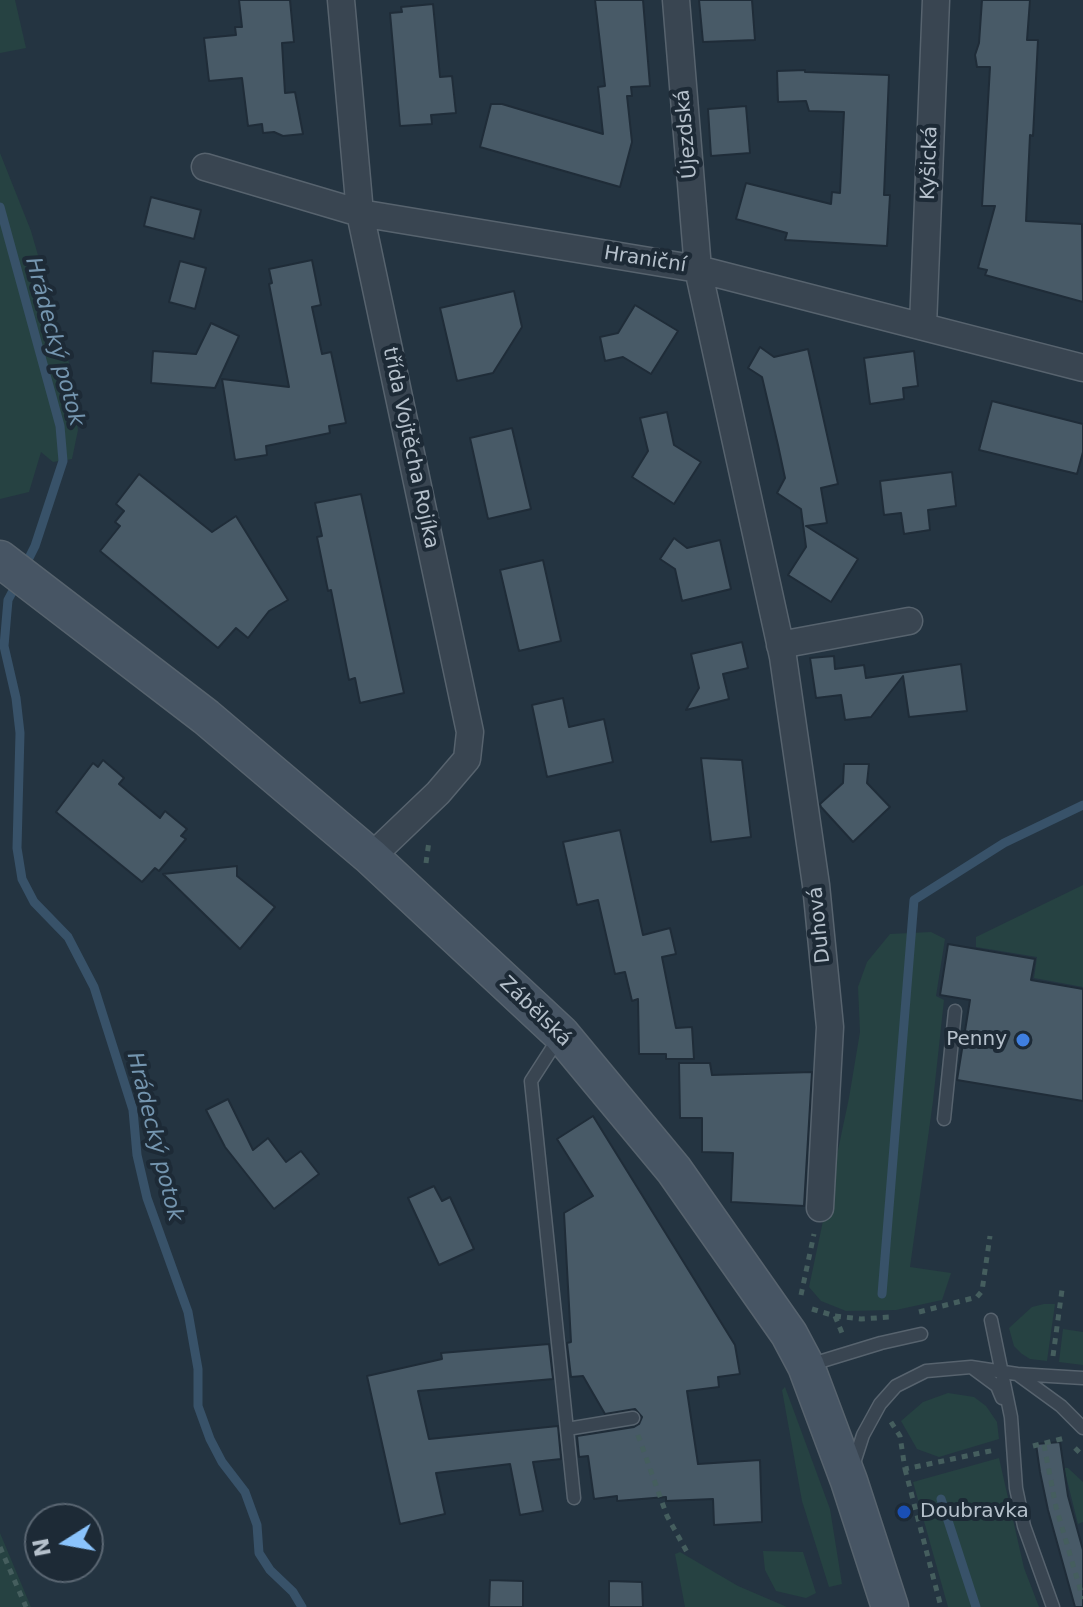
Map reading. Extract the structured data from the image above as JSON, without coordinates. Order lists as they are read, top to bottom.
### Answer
{
  "streets": {
    "main road": ["Zábělská"],
    "street": [
      "Újezdská",
      "Kyšická",
      "Hraniční",
      "třída Vojtěcha Rojíka",
      "Duhová"
    ]
  },
  "crossings": [
    ["Újezdská", "Hraniční"],
    ["Újezdská", "Duhová"],
    ["Kyšická", "Hraniční"],
    ["Hraniční", "třída Vojtěcha Rojíka"],
    ["Hraniční", "Duhová"],
    ["třída Vojtěcha Rojíka", "Zábělská"]
  ],
  "water": ["Hrádecký potok"],
  "places": ["Penny", "Doubravka"],
  "north": "left"
}
